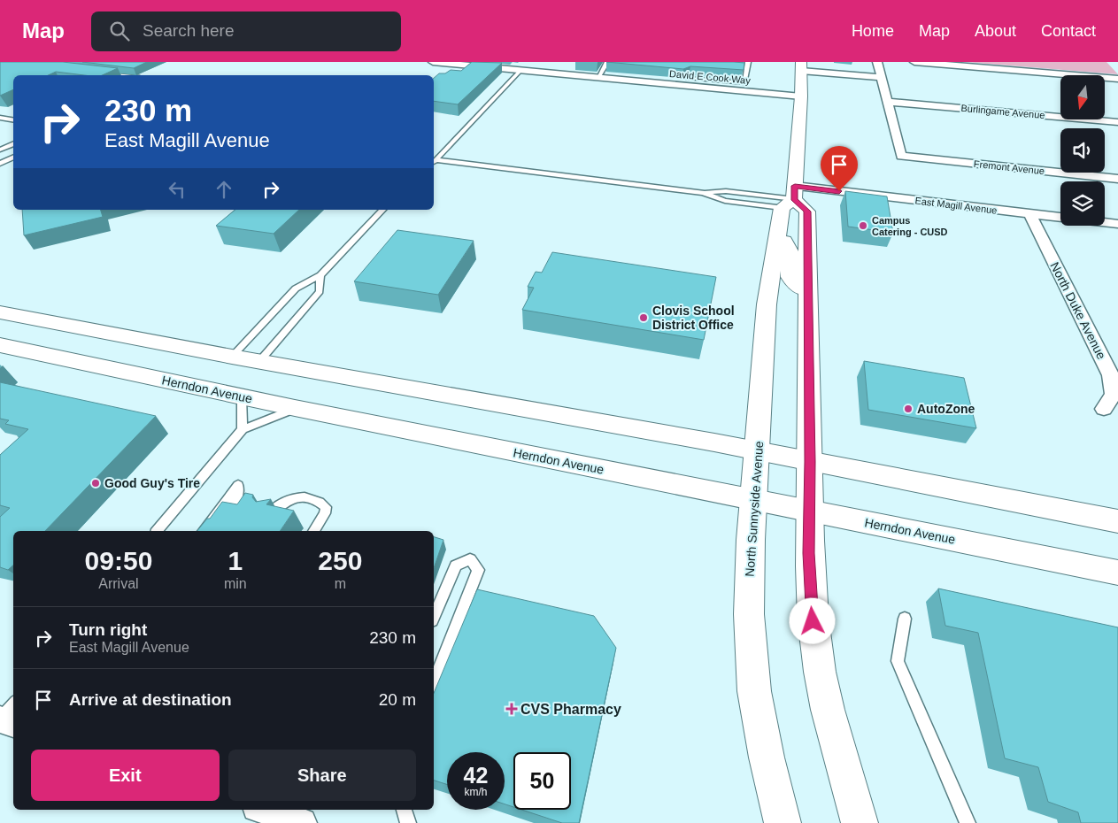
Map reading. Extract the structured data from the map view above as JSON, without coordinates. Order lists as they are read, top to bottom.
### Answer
{
  "streets": {
    "main road": ["Herndon Avenue", "North Sunnyside Avenue"],
    "street": [
      "David E Cook Way",
      "Burlingame Avenue",
      "Fremont Avenue",
      "East Magill Avenue",
      "North Duke Avenue"
    ]
  },
  "crossings": [
    ["David E Cook Way", "North Sunnyside Avenue"],
    ["Burlingame Avenue", "Fremont Avenue"],
    ["East Magill Avenue", "North Duke Avenue"],
    ["East Magill Avenue", "North Sunnyside Avenue"],
    ["Herndon Avenue", "North Sunnyside Avenue"]
  ],
  "places": {
    "other": [
      "Campus Catering - CUSD",
      "Clovis School District Office",
      "AutoZone",
      "Good Guy's Tire"
    ],
    "health": ["CVS Pharmacy"]
  },
  "north": "bottom",
  "page": {
    "header": "Map",
    "search": "Search here",
    "nav": [
      "Home",
      "Map",
      "About",
      "Contact"
    ],
    "turn": ["230 m", "East Magill Avenue"],
    "eta": [
      "09:50",
      "Arrival",
      "1",
      "min",
      "250",
      "m"
    ],
    "list": [
      {
        "name": "Turn right",
        "note": "East Magill Avenue",
        "value": "230 m"
      },
      {
        "name": "Arrive at destination",
        "value": "20 m"
      }
    ],
    "buttons": ["Exit", "Share"],
    "speed": "42 km/h",
    "limit": "50"
  }
}
